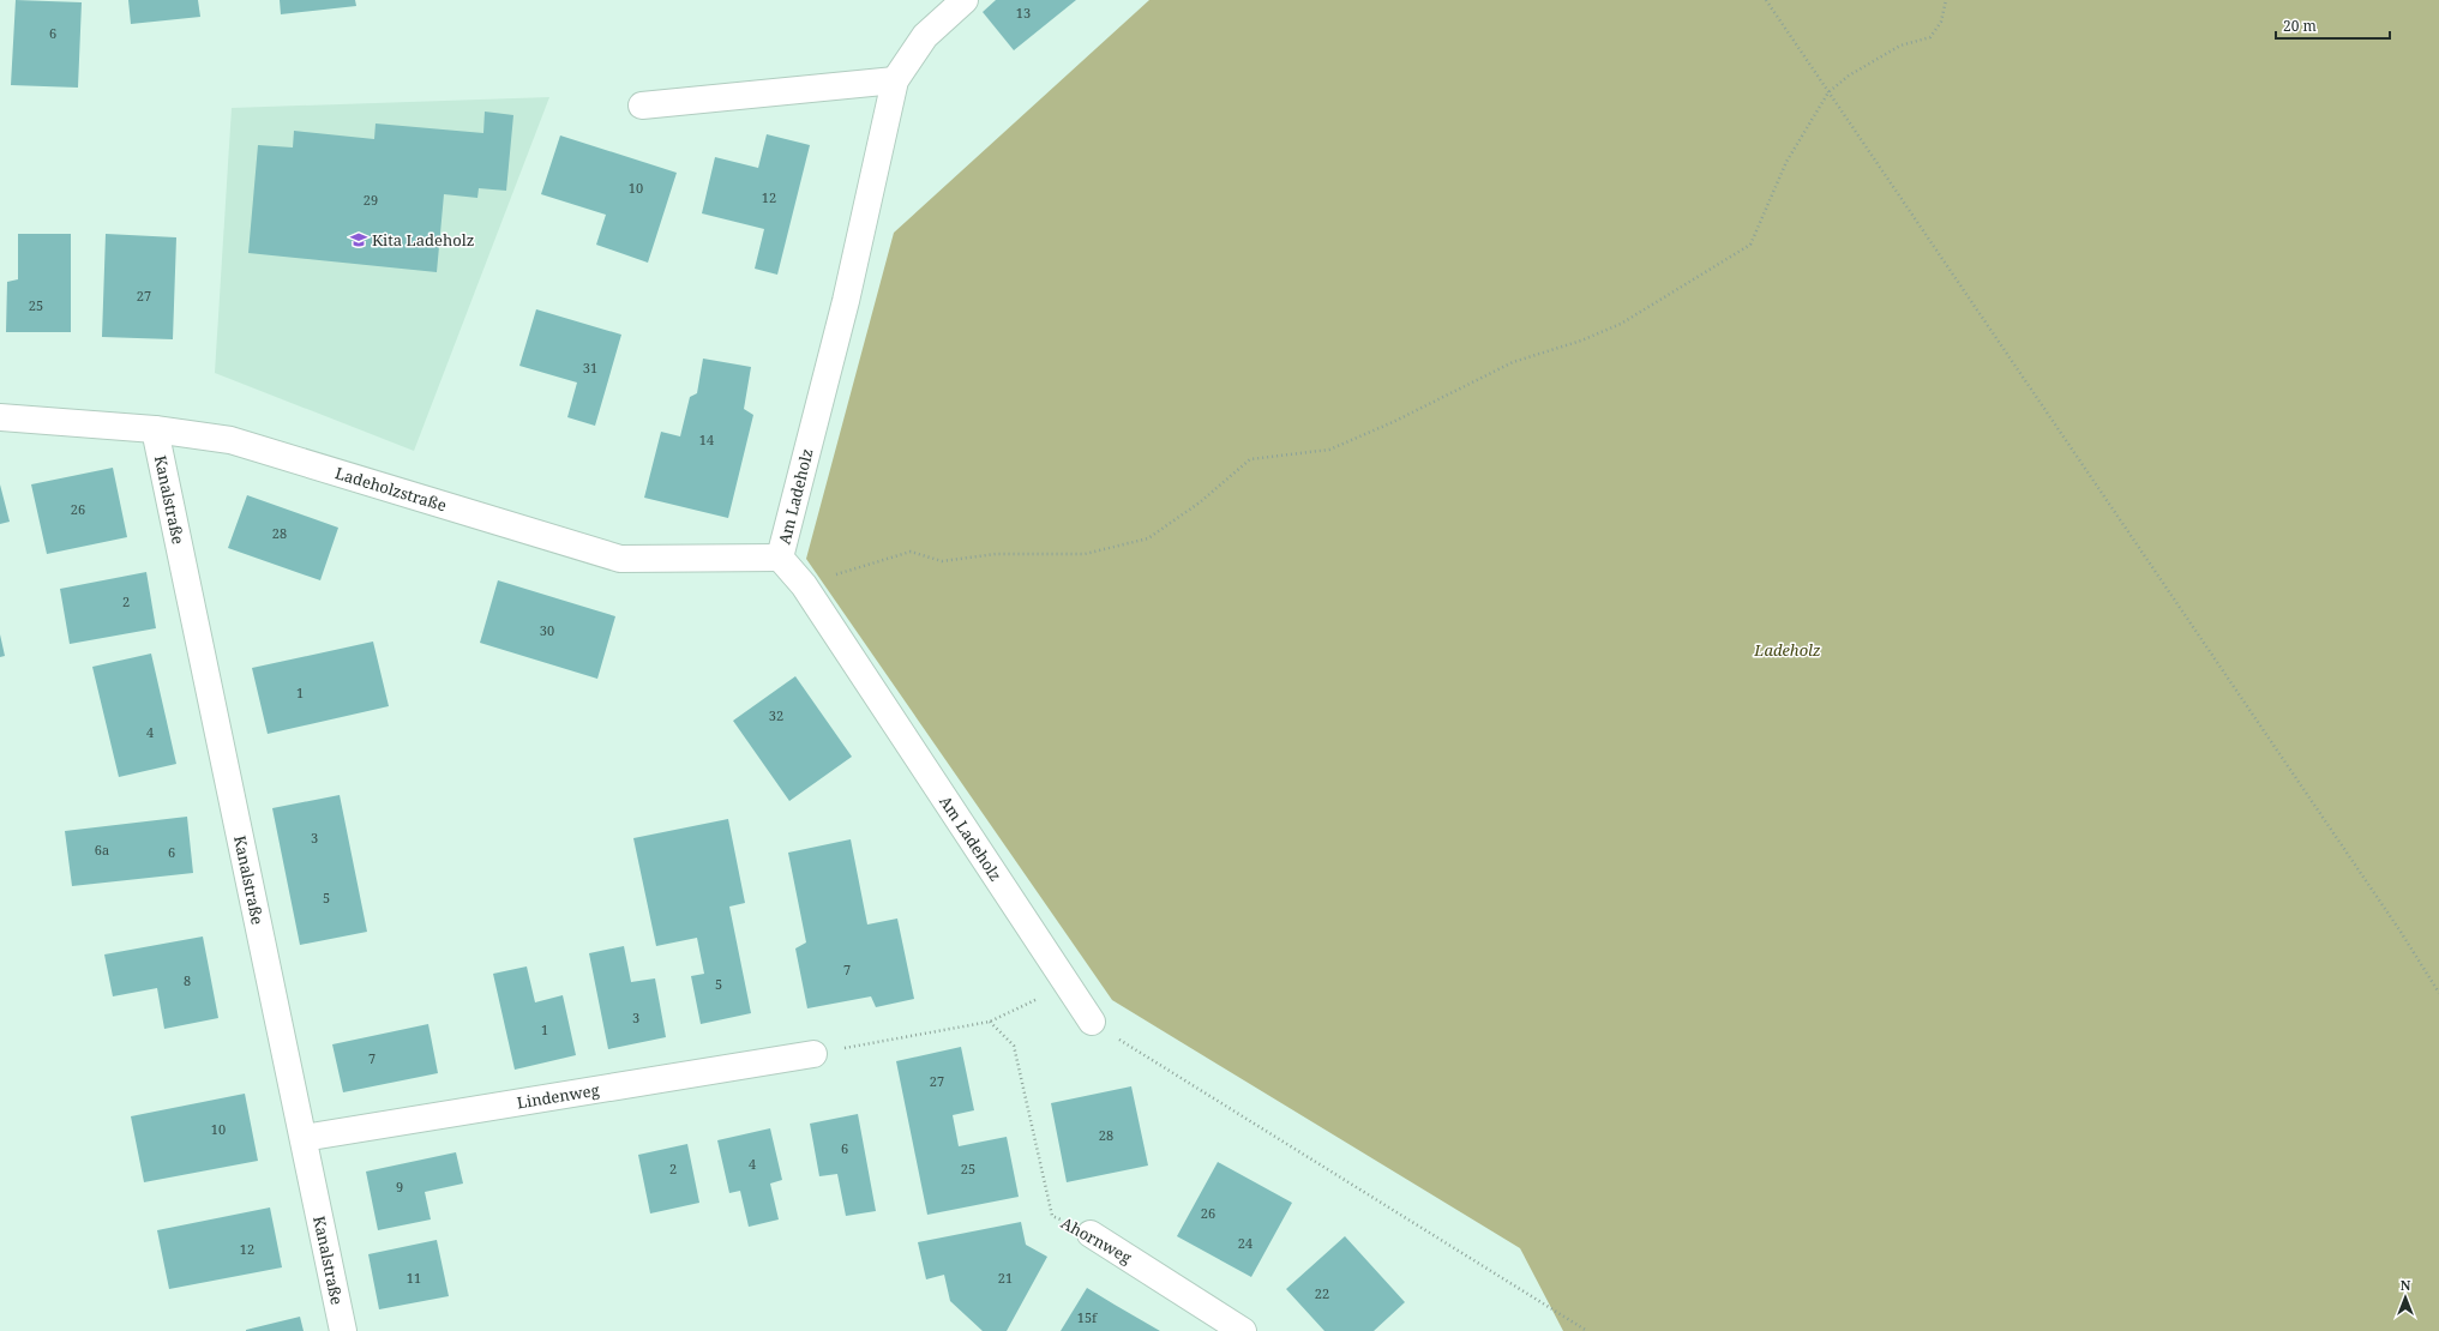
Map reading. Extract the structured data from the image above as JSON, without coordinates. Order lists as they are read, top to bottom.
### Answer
{
  "streets": {
    "street": [
      "Ladeholzstraße",
      "Am Ladeholz",
      "Kanalstraße",
      "Lindenweg",
      "Ahornweg"
    ]
  },
  "crossings": [
    ["Ladeholzstraße", "Am Ladeholz"],
    ["Ladeholzstraße", "Kanalstraße"],
    ["Kanalstraße", "Lindenweg"]
  ],
  "parks": ["Ladeholz"],
  "places": {
    "school or university": ["Kita Ladeholz"]
  },
  "house_numbers": [
    "13",
    "6",
    "10",
    "12",
    "29",
    "27",
    "25",
    "31",
    "14",
    "26",
    "28",
    "2",
    "30",
    "1",
    "32",
    "4",
    "3",
    "6a",
    "6",
    "5",
    "7",
    "8",
    "5",
    "3",
    "1",
    "7",
    "27",
    "10",
    "28",
    "6",
    "4",
    "2",
    "25",
    "9",
    "26",
    "24",
    "12",
    "11",
    "21",
    "22",
    "15f"
  ],
  "scale_bar": "20 m",
  "north": "top"
}
